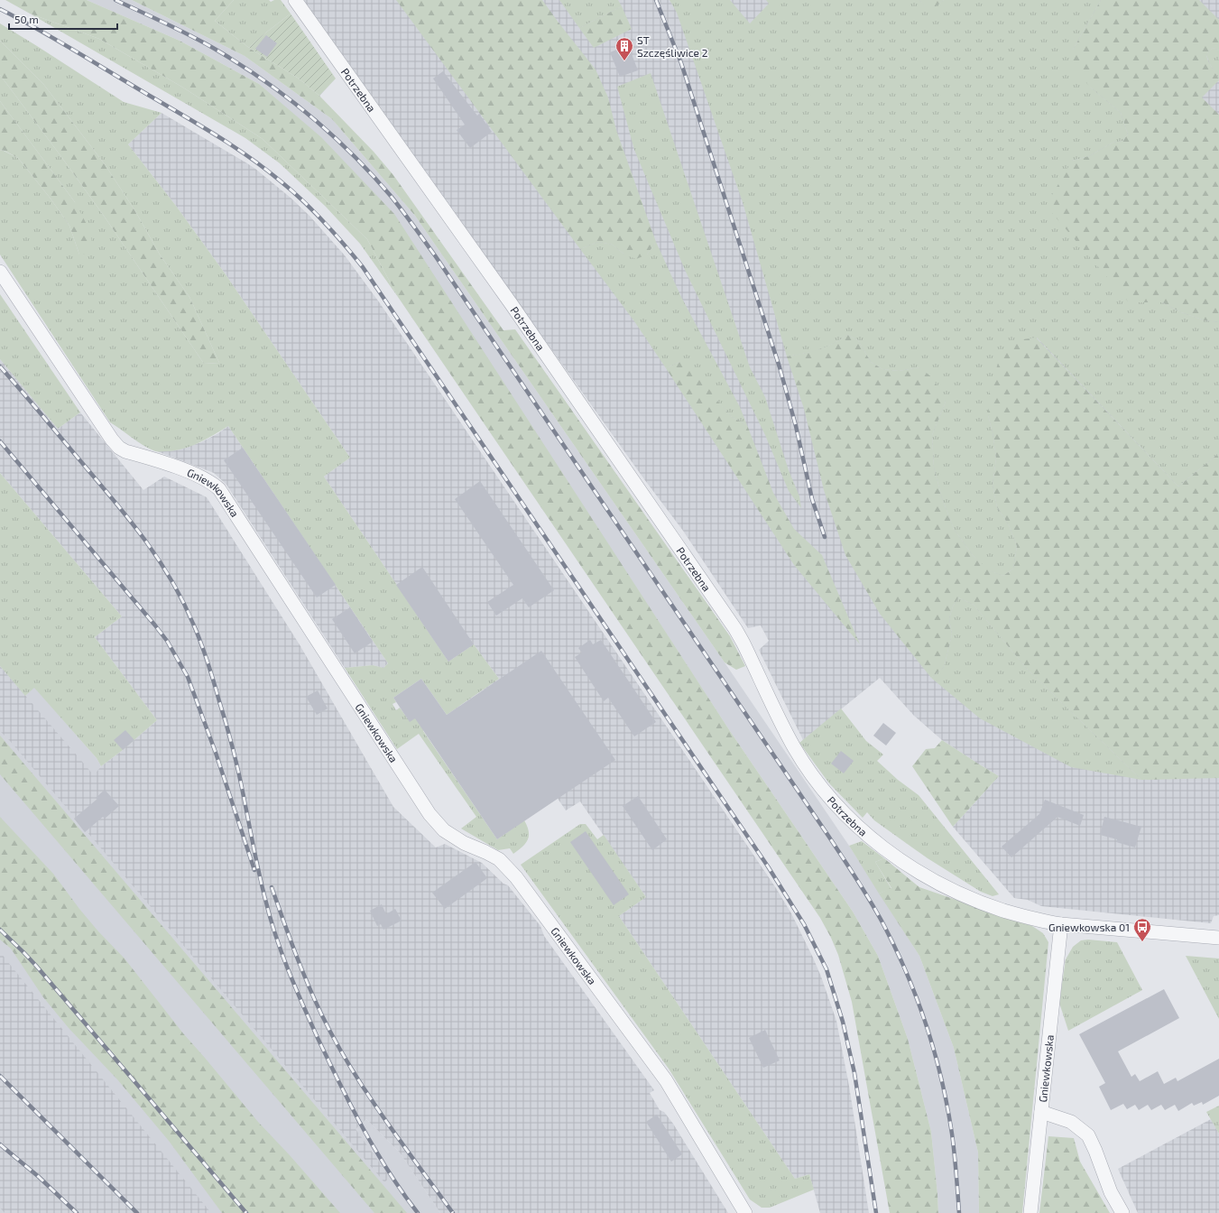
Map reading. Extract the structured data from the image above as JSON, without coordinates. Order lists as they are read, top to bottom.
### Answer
{
  "streets": {
    "street": ["Potrzebna", "Gniewkowska"]
  },
  "crossings": [
    ["Potrzebna", "Gniewkowska"]
  ],
  "places": {
    "building": ["ST Szczęśliwice 2"],
    "bus stop": ["Gniewkowska 01"]
  },
  "scale_bar": "50 m"
}
